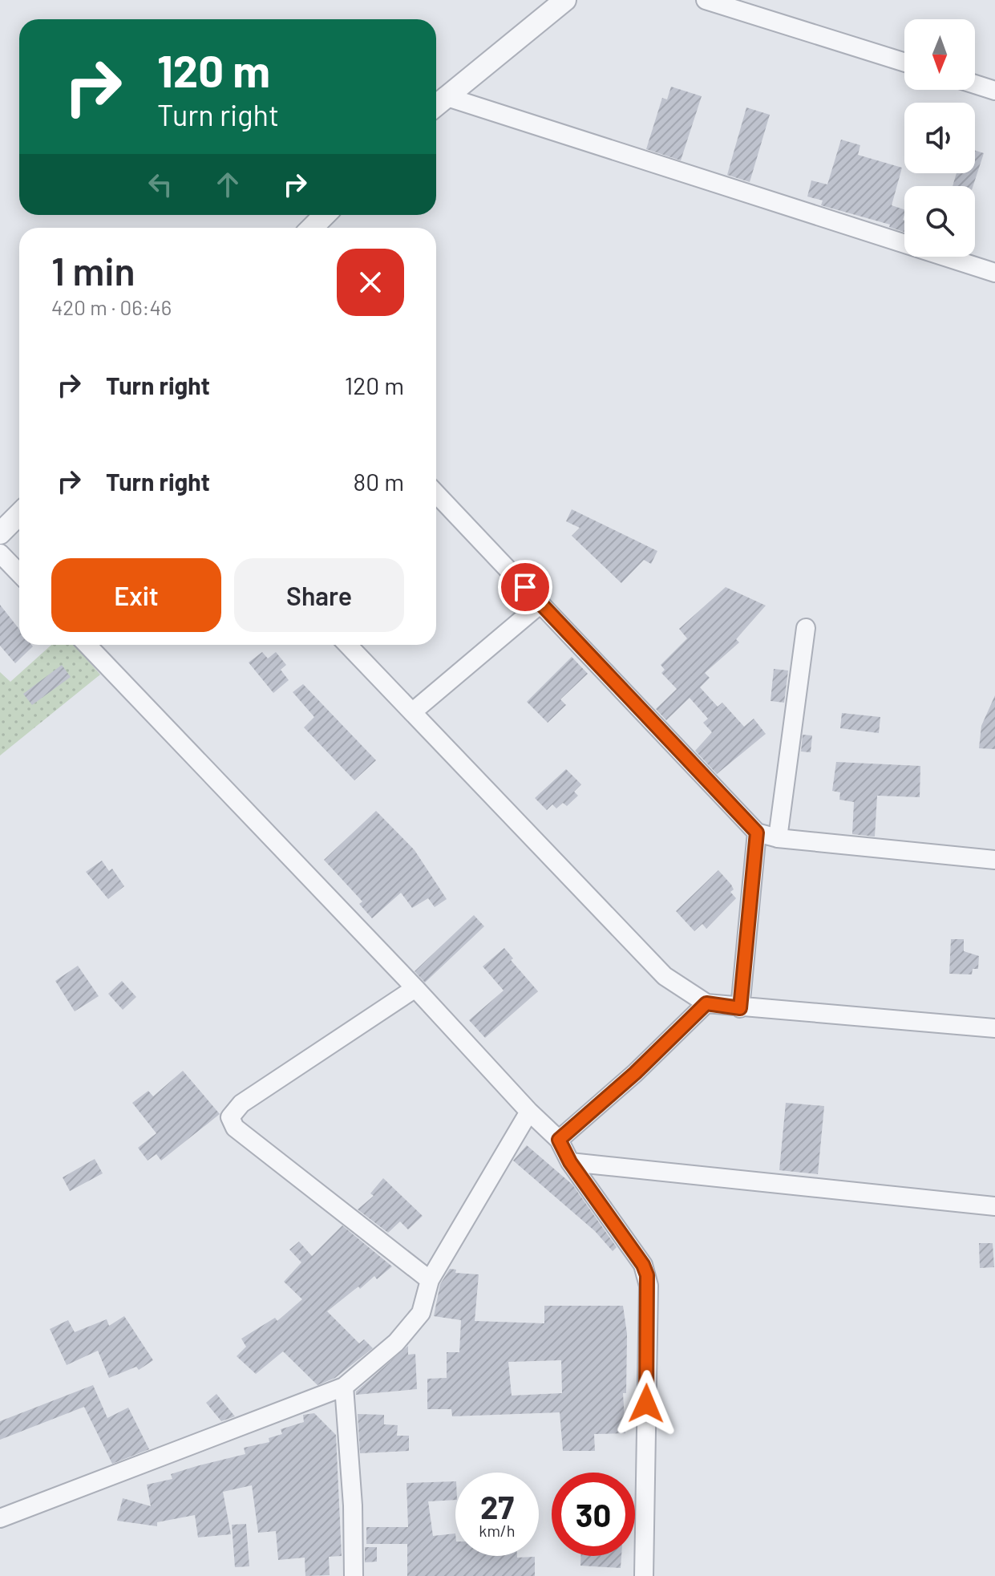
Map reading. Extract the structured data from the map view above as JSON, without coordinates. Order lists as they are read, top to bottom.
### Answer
{
  "north": "bottom",
  "page": {
    "turn": ["120 m", "Turn right"],
    "heading": ["1 min", "420 m · 06:46"],
    "list": [
      {
        "name": "Turn right",
        "value": "120 m"
      },
      {
        "name": "Turn right",
        "value": "80 m"
      }
    ],
    "buttons": ["Exit", "Share"],
    "speed": "27 km/h",
    "limit": "30"
  }
}
